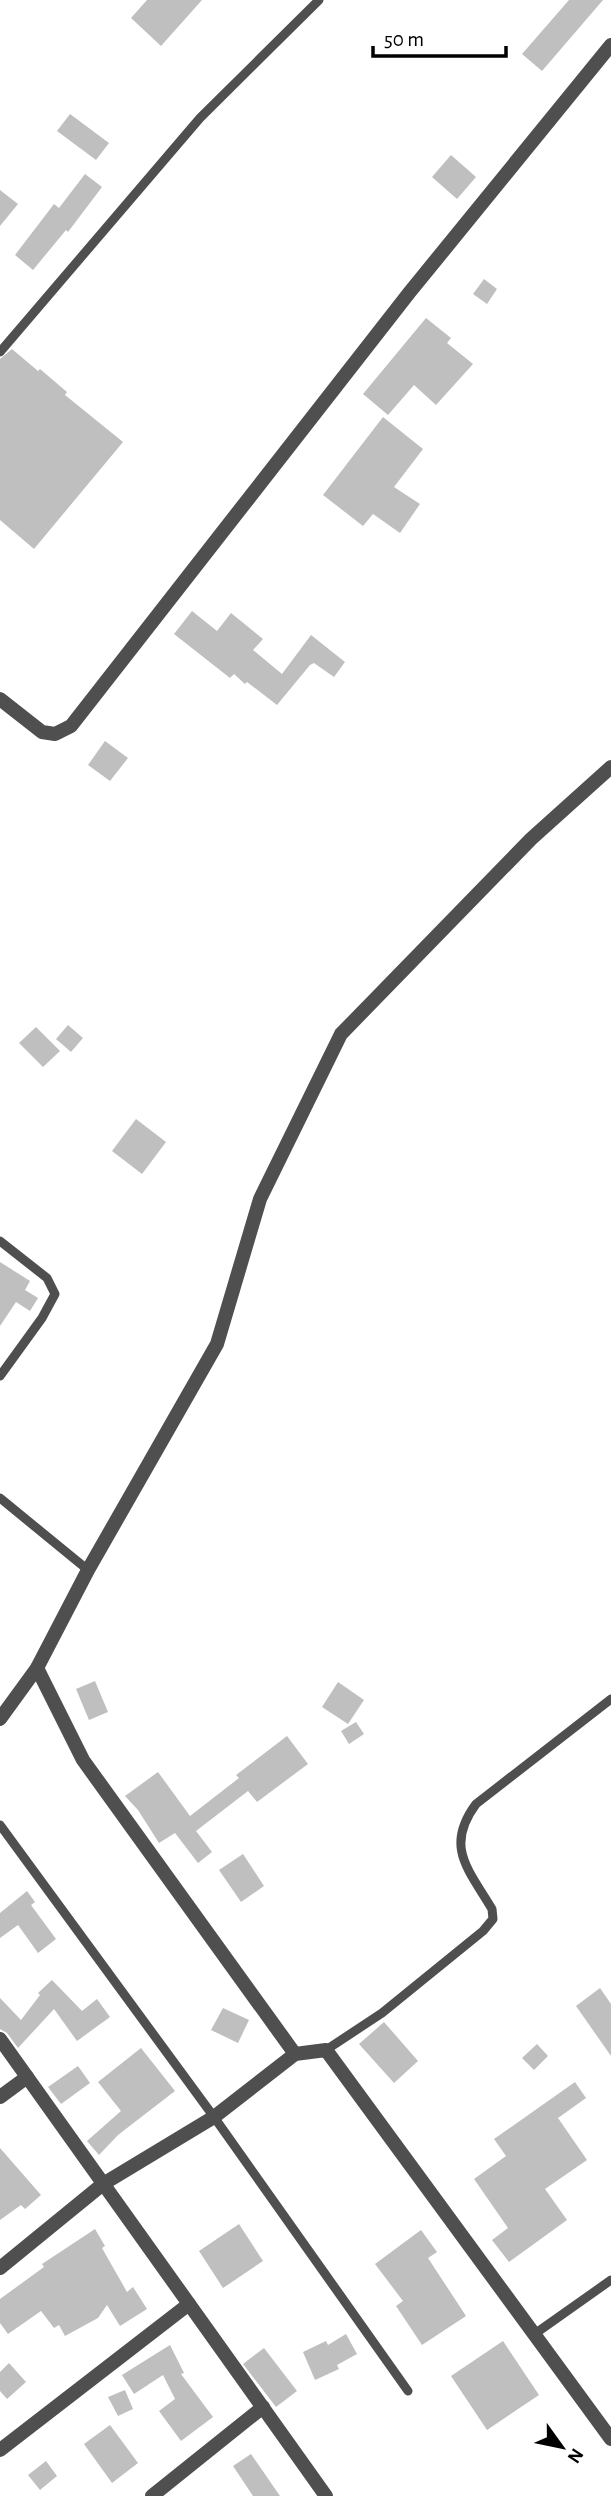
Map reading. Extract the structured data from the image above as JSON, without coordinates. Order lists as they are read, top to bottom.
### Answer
{
  "scale_bar": "50 m",
  "north": "bottom right"
}
